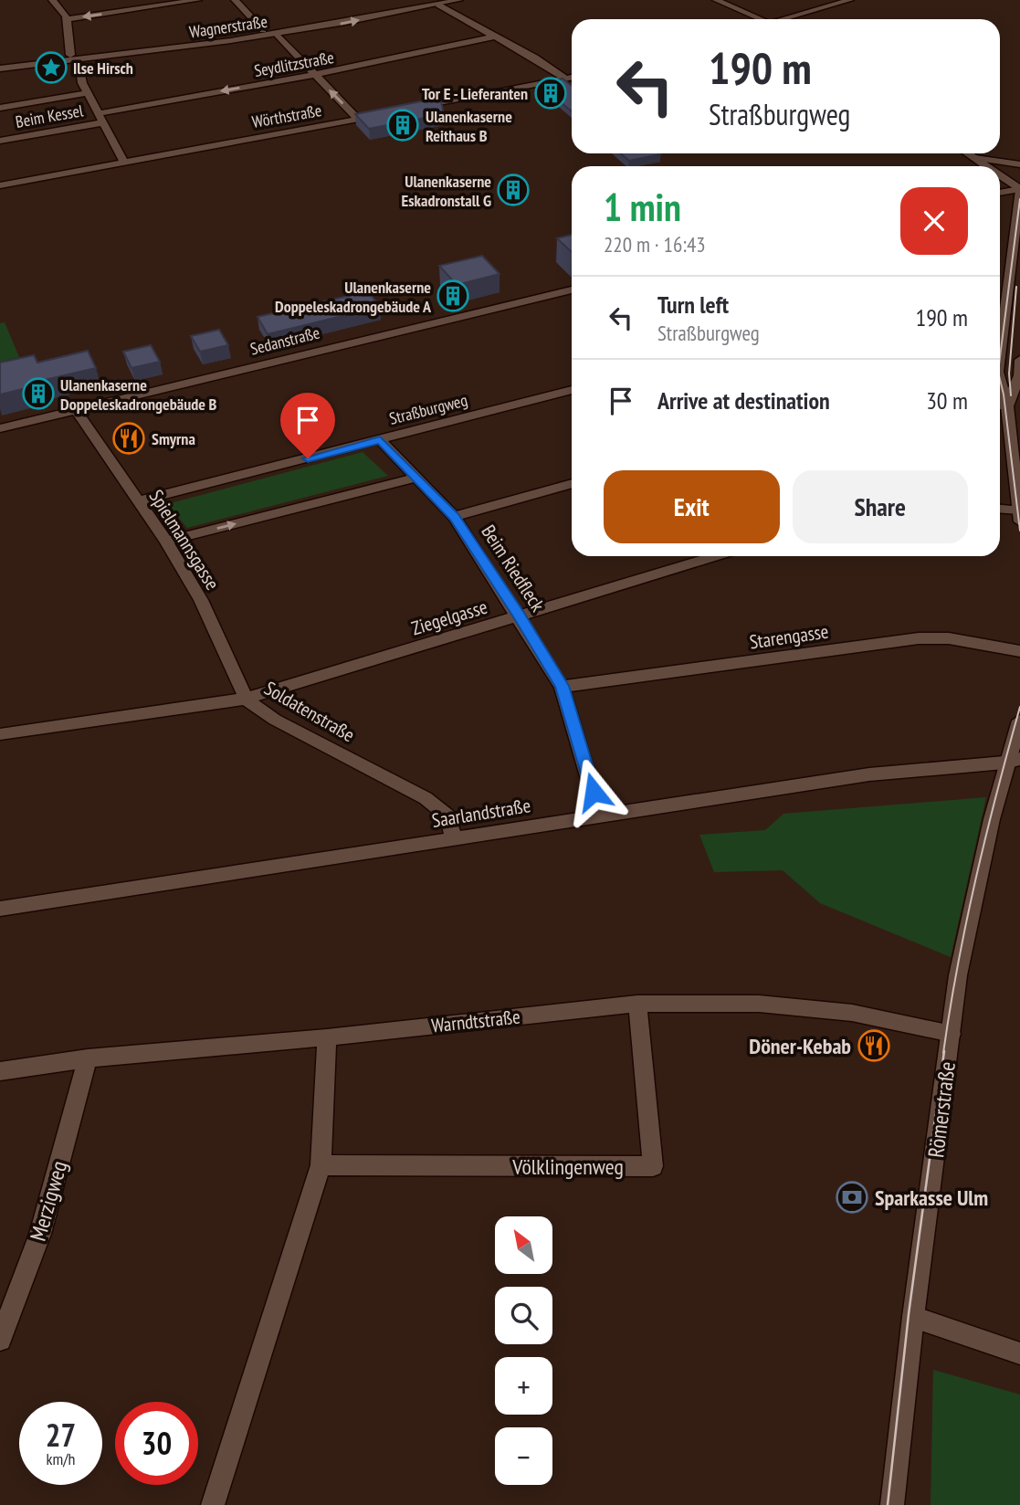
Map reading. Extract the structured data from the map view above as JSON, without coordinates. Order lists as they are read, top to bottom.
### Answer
{
  "streets": {
    "street": [
      "Wagnerstraße",
      "Seydlitzstraße",
      "Beim Kessel",
      "Wörthstraße",
      "Sedanstraße",
      "Straßburgweg",
      "Spielmannsgasse",
      "Beim Riedfleck",
      "Ziegelgasse",
      "Starengasse",
      "Soldatenstraße",
      "Saarlandstraße",
      "Warndtstraße",
      "Römerstraße",
      "Völklingenweg",
      "Merzigweg"
    ]
  },
  "crossings": [
    ["Seydlitzstraße", "Beim Kessel"],
    ["Sedanstraße", "Spielmannsgasse"],
    ["Straßburgweg", "Spielmannsgasse"],
    ["Straßburgweg", "Beim Riedfleck"],
    ["Spielmannsgasse", "Ziegelgasse"],
    ["Spielmannsgasse", "Soldatenstraße"],
    ["Beim Riedfleck", "Ziegelgasse"],
    ["Beim Riedfleck", "Starengasse"],
    ["Beim Riedfleck", "Saarlandstraße"],
    ["Ziegelgasse", "Soldatenstraße"],
    ["Soldatenstraße", "Saarlandstraße"],
    ["Saarlandstraße", "Römerstraße"],
    ["Warndtstraße", "Römerstraße"],
    ["Warndtstraße", "Völklingenweg"],
    ["Warndtstraße", "Merzigweg"]
  ],
  "places": {
    "place": ["Ilse Hirsch"],
    "building": [
      "Tor E - Lieferanten",
      "Ulanenkaserne Reithaus B",
      "Ulanenkaserne Eskadronstall G",
      "Ulanenkaserne Doppeleskadrongebäude A",
      "Ulanenkaserne Doppeleskadrongebäude B"
    ],
    "restaurant": ["Smyrna", "Döner-Kebab"],
    "bank": ["Sparkasse Ulm"]
  },
  "north": "top left",
  "page": {
    "turn": ["190 m", "Straßburgweg"],
    "heading": ["1 min", "220 m · 16:43"],
    "list": [
      {
        "name": "Turn left",
        "note": "Straßburgweg",
        "value": "190 m"
      },
      {
        "name": "Arrive at destination",
        "value": "30 m"
      }
    ],
    "buttons": ["Exit", "Share"],
    "map_buttons": ["+", "−"],
    "speed": "27 km/h",
    "limit": "30"
  }
}
